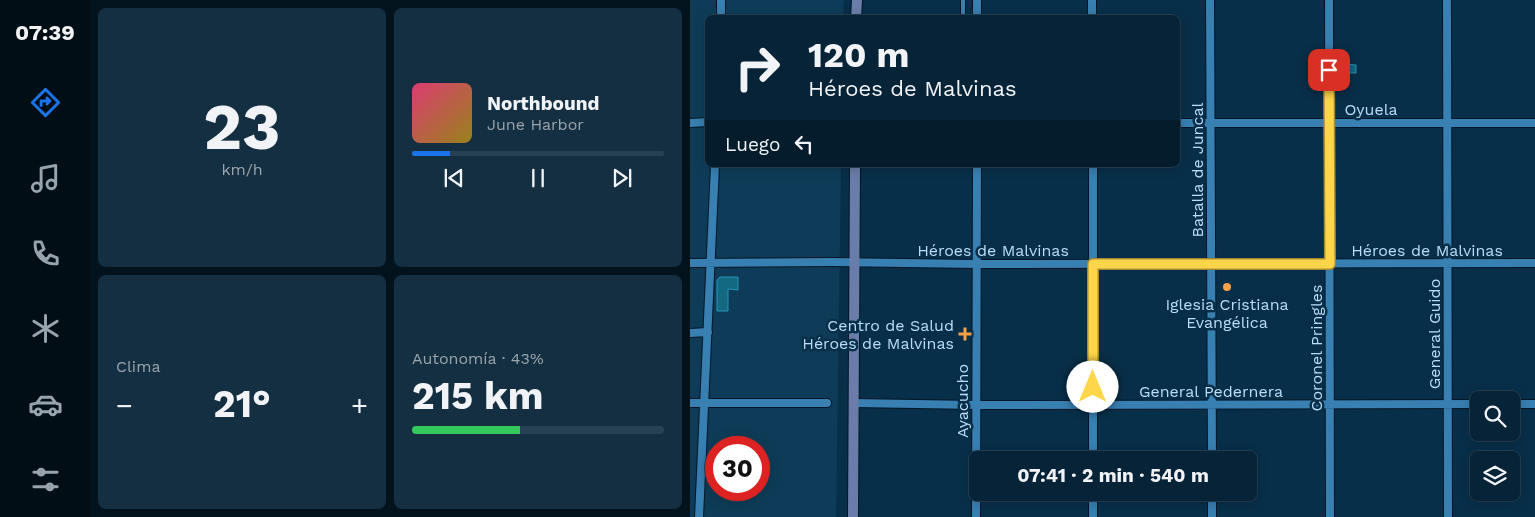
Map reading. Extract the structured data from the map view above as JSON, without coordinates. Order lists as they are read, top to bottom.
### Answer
{
  "streets": {
    "street": [
      "Oyuela",
      "Batalla de Juncal",
      "Héroes de Malvinas",
      "General Guido",
      "Coronel Pringles",
      "General Pedernera",
      "Ayacucho"
    ]
  },
  "crossings": [
    ["Oyuela", "Batalla de Juncal"],
    ["Oyuela", "General Guido"],
    ["Oyuela", "Coronel Pringles"],
    ["Batalla de Juncal", "Héroes de Malvinas"],
    ["Batalla de Juncal", "General Pedernera"],
    ["Héroes de Malvinas", "General Guido"],
    ["Héroes de Malvinas", "Coronel Pringles"],
    ["Héroes de Malvinas", "Ayacucho"],
    ["General Guido", "General Pedernera"],
    ["Coronel Pringles", "General Pedernera"],
    ["General Pedernera", "Ayacucho"]
  ],
  "places": {
    "other": ["Iglesia Cristiana Evangélica"],
    "health": ["Centro de Salud Héroes de Malvinas"]
  },
  "page": {
    "tabs": "07:39",
    "tile": [
      ["23", "km/h"],
      "Clima",
      ["Autonomía · 43%", "215 km"]
    ],
    "turn": ["120 m", "Héroes de Malvinas"],
    "song": ["Northbound", "June Harbor"],
    "then": "Luego",
    "heat": ["−", "21°", "+"],
    "limit": "30",
    "trip": "07:41 · 2 min · 540 m"
  }
}
